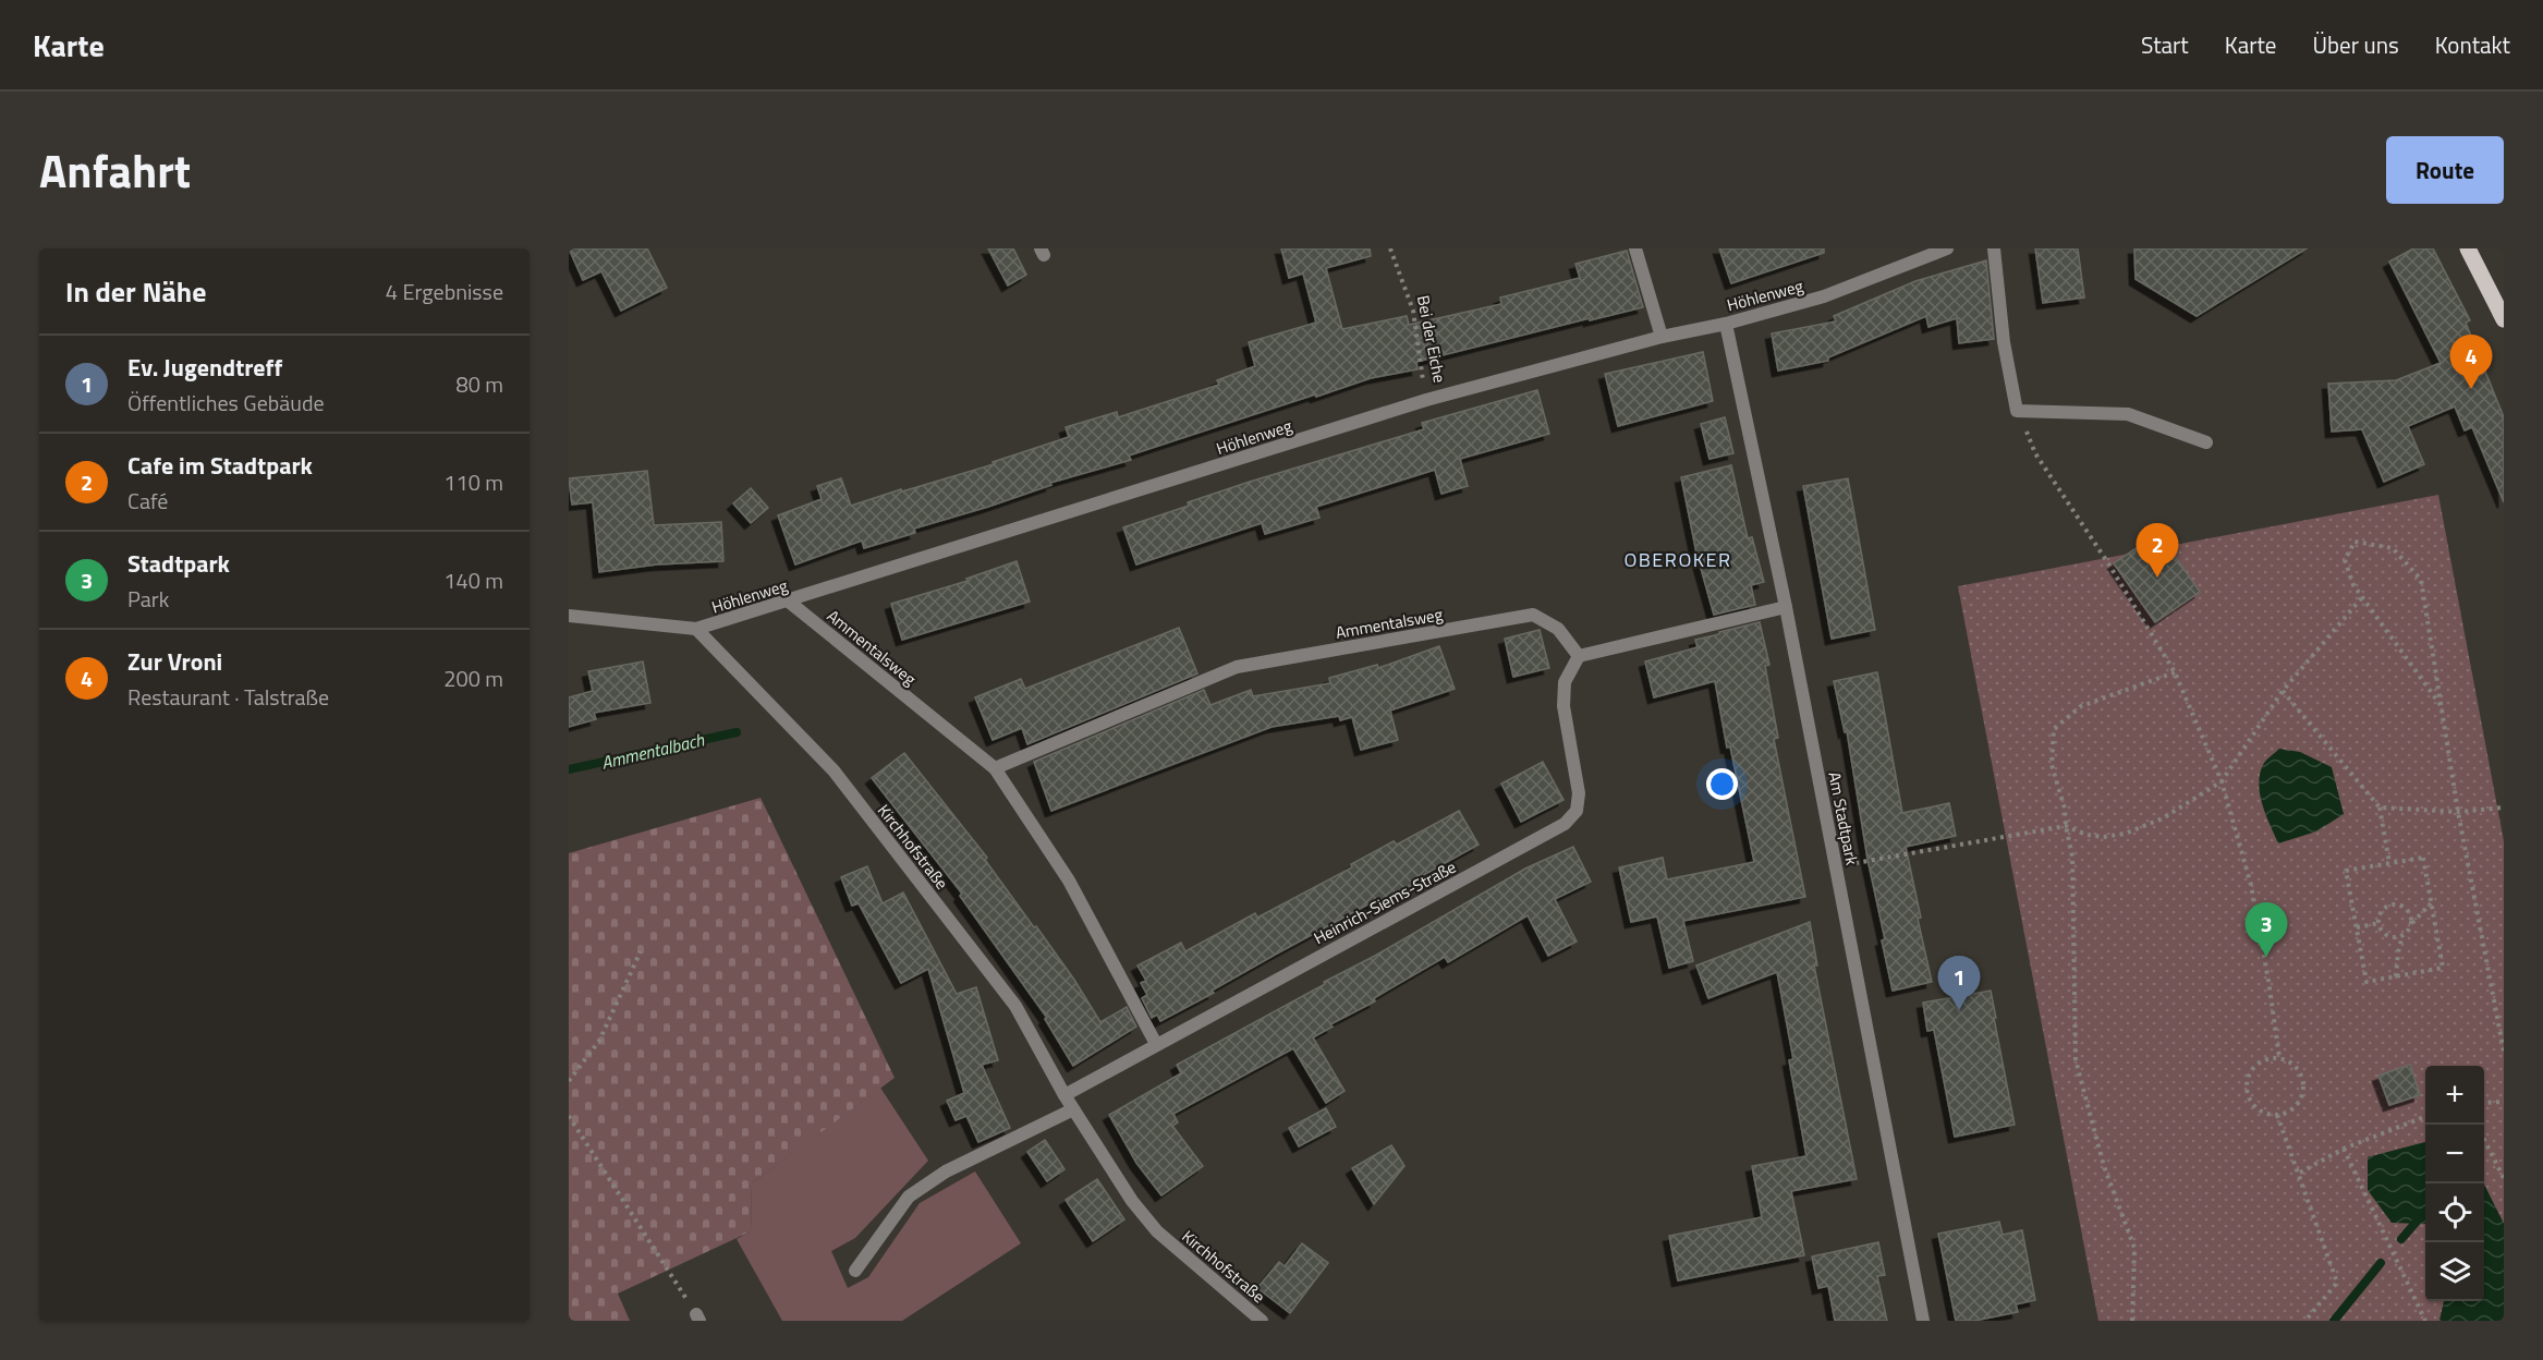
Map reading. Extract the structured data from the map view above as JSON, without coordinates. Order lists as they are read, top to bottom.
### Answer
{
  "streets": {
    "street": [
      "Höhlenweg",
      "Ammentalsweg",
      "Am Stadtpark",
      "Kirchhofstraße",
      "Heinrich-Siems-Straße"
    ],
    "path": ["Bei der Eiche"]
  },
  "crossings": [
    ["Höhlenweg", "Bei der Eiche"],
    ["Höhlenweg", "Ammentalsweg"],
    ["Höhlenweg", "Am Stadtpark"],
    ["Höhlenweg", "Kirchhofstraße"],
    ["Ammentalsweg", "Heinrich-Siems-Straße"],
    ["Kirchhofstraße", "Heinrich-Siems-Straße"]
  ],
  "districts": ["OBEROKER"],
  "water": ["Ammentalbach"],
  "page": {
    "header": "Karte",
    "nav": [
      "Start",
      "Karte",
      "Über uns",
      "Kontakt"
    ],
    "title": "Anfahrt",
    "buttons": "Route",
    "heading": ["In der Nähe", "4 Ergebnisse"],
    "list": [
      {
        "mark": "1",
        "name": "Ev. Jugendtreff",
        "note": "Öffentliches Gebäude",
        "value": "80 m"
      },
      {
        "mark": "2",
        "name": "Cafe im Stadtpark",
        "note": "Café",
        "value": "110 m"
      },
      {
        "mark": "3",
        "name": "Stadtpark",
        "note": "Park",
        "value": "140 m"
      },
      {
        "mark": "4",
        "name": "Zur Vroni",
        "note": "Restaurant · Talstraße",
        "value": "200 m"
      }
    ],
    "pins": [
      "4",
      "2",
      "3",
      "1"
    ],
    "map_buttons": ["+", "−"]
  }
}
